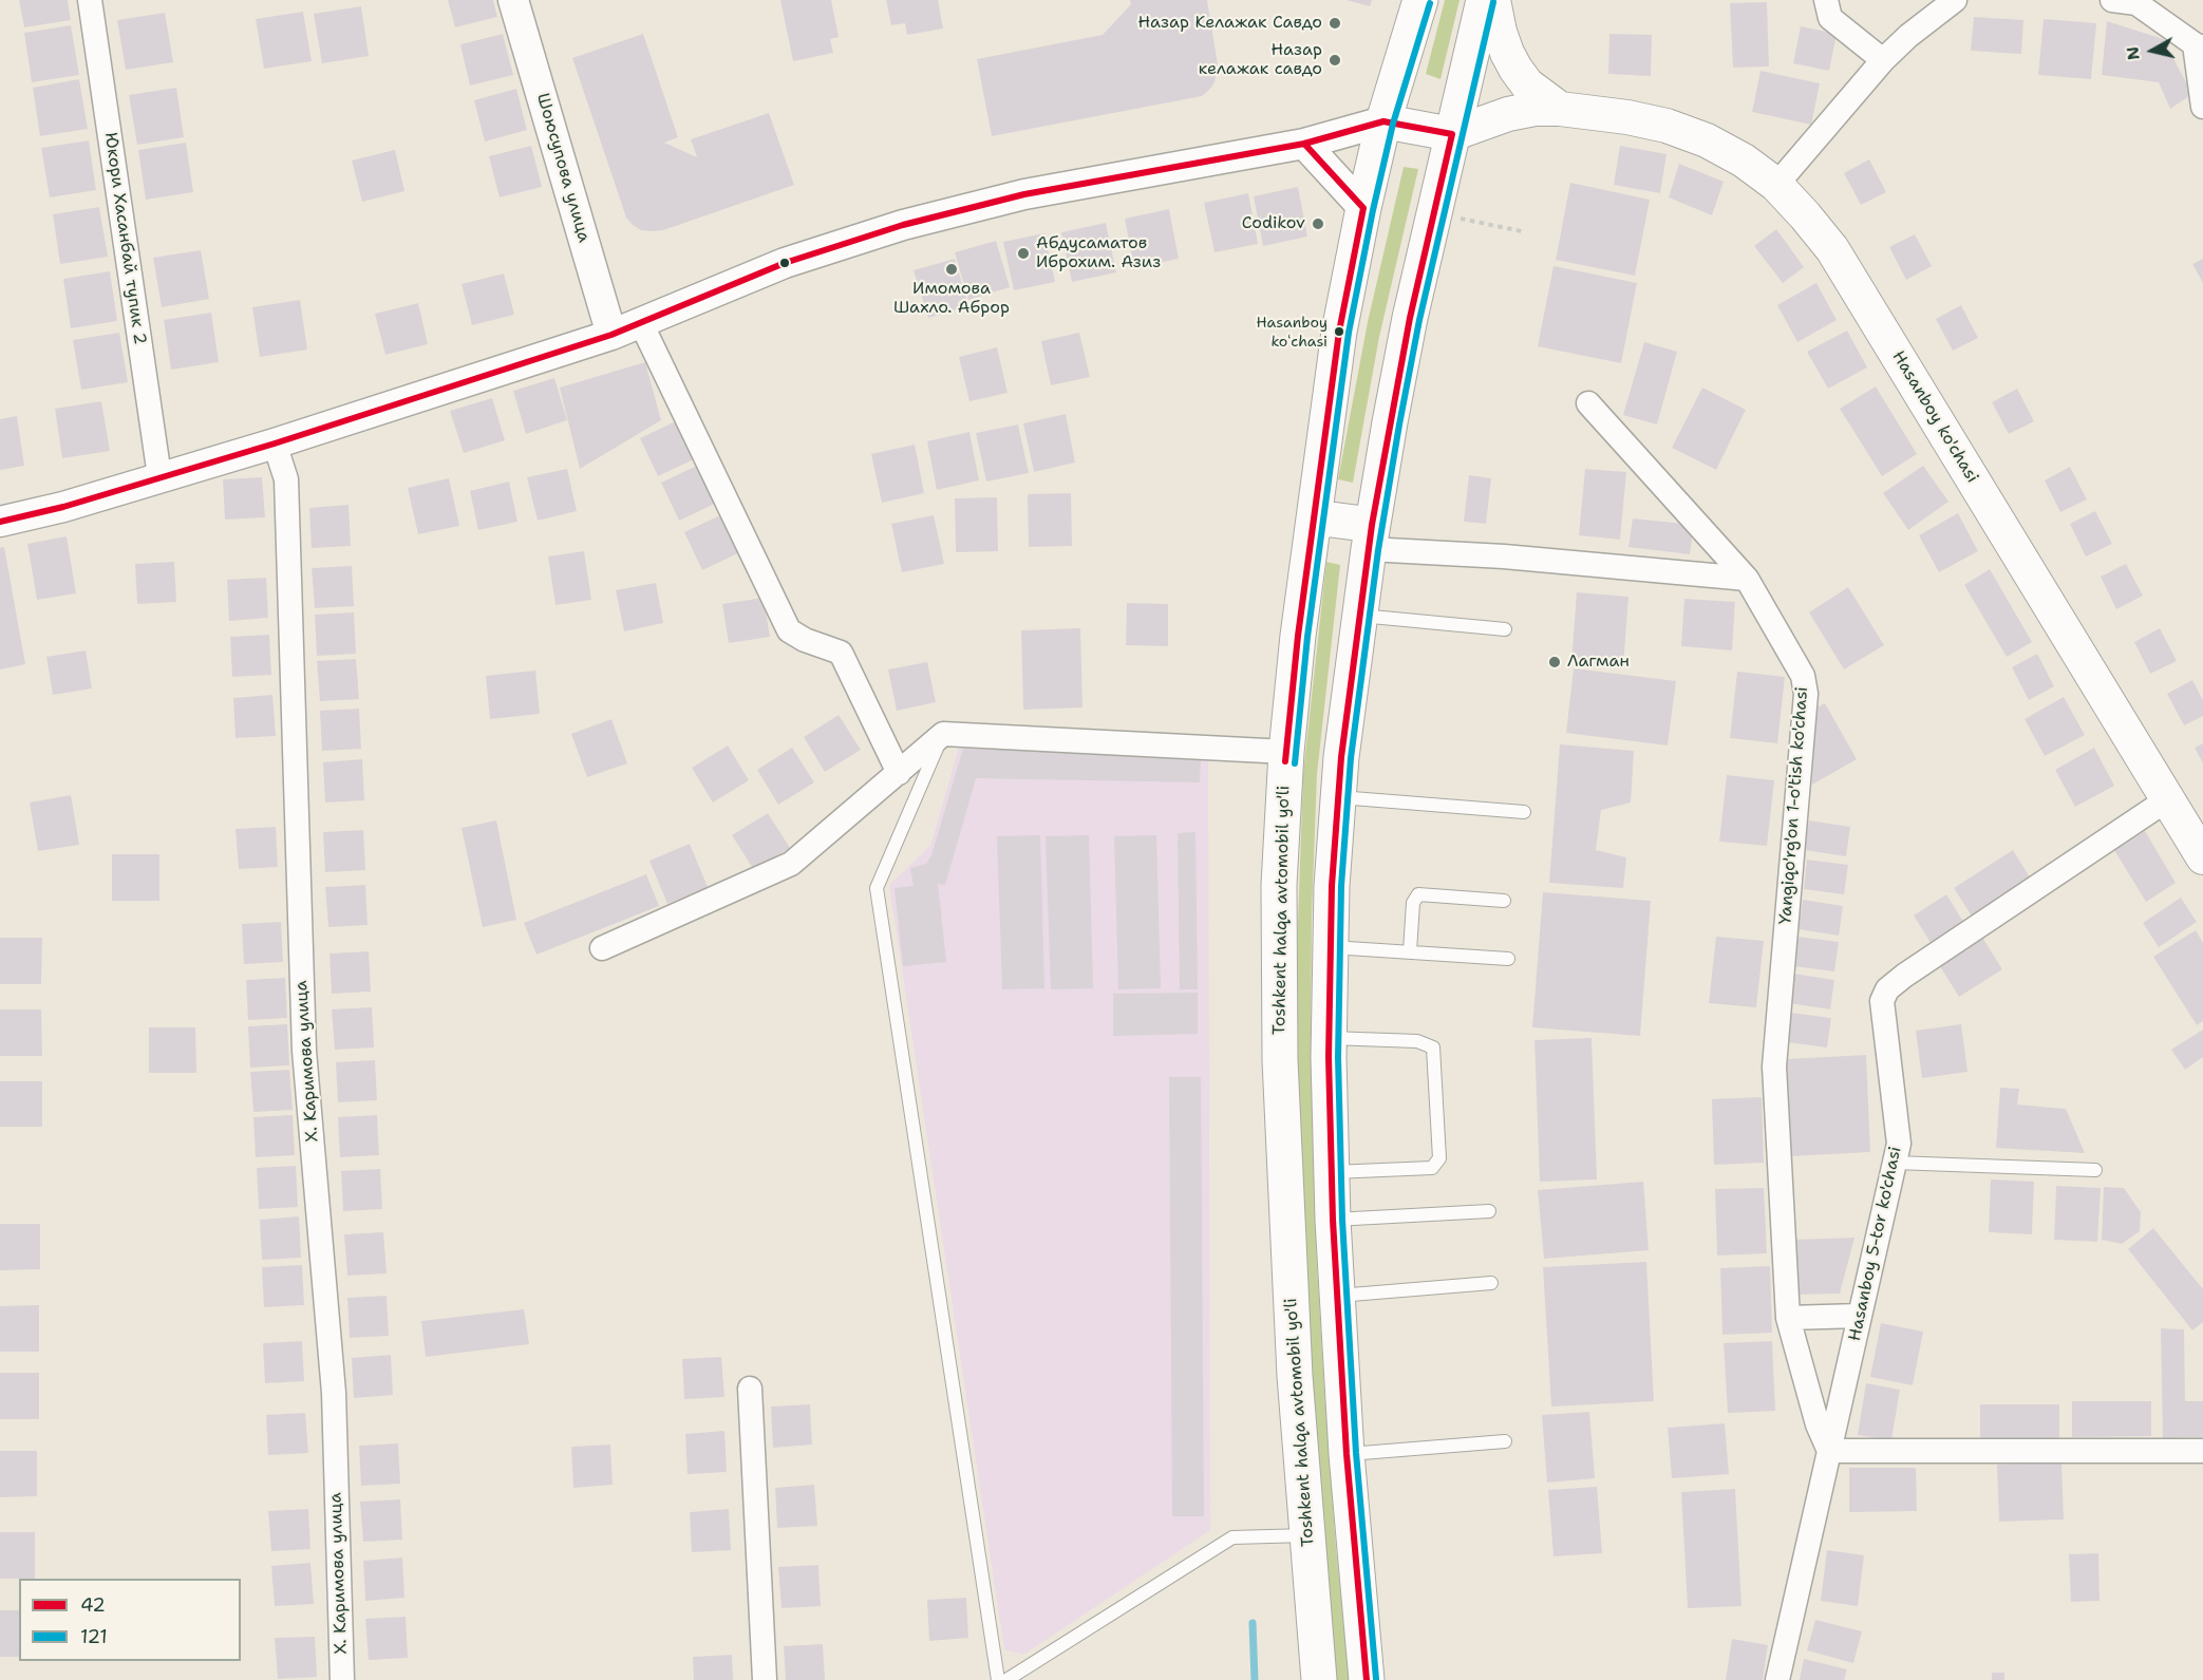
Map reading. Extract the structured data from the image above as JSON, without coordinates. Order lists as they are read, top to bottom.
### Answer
{
  "streets": {
    "highway": ["Toshkent halqa avtomobil yo'li"],
    "main road": ["Hasanboy ko'chasi"],
    "street": [
      "Шоюсупова улица",
      "Юкори Хасанбай тупик 2",
      "Yangiqo'rg'on 1-o'tish ko'chasi",
      "Х. Каримова улица",
      "Hasanboy 5-tor ko'chasi"
    ]
  },
  "crossings": [
    ["Hasanboy ko'chasi", "Hasanboy 5-tor ko'chasi"],
    ["Yangiqo'rg'on 1-o'tish ko'chasi", "Hasanboy 5-tor ko'chasi"]
  ],
  "places": [
    "Назар Келажак Савдо",
    "Назар келажак савдо",
    "Codikov",
    "Абдусаматов Иброхим. Азиз",
    "Имомова Шахло. Аброр",
    "Hasanboy koʻchasi",
    "Лагман"
  ],
  "lines": ["transit line 121", "transit line 42"],
  "legend": ["42", "121"],
  "north": "left"
}
